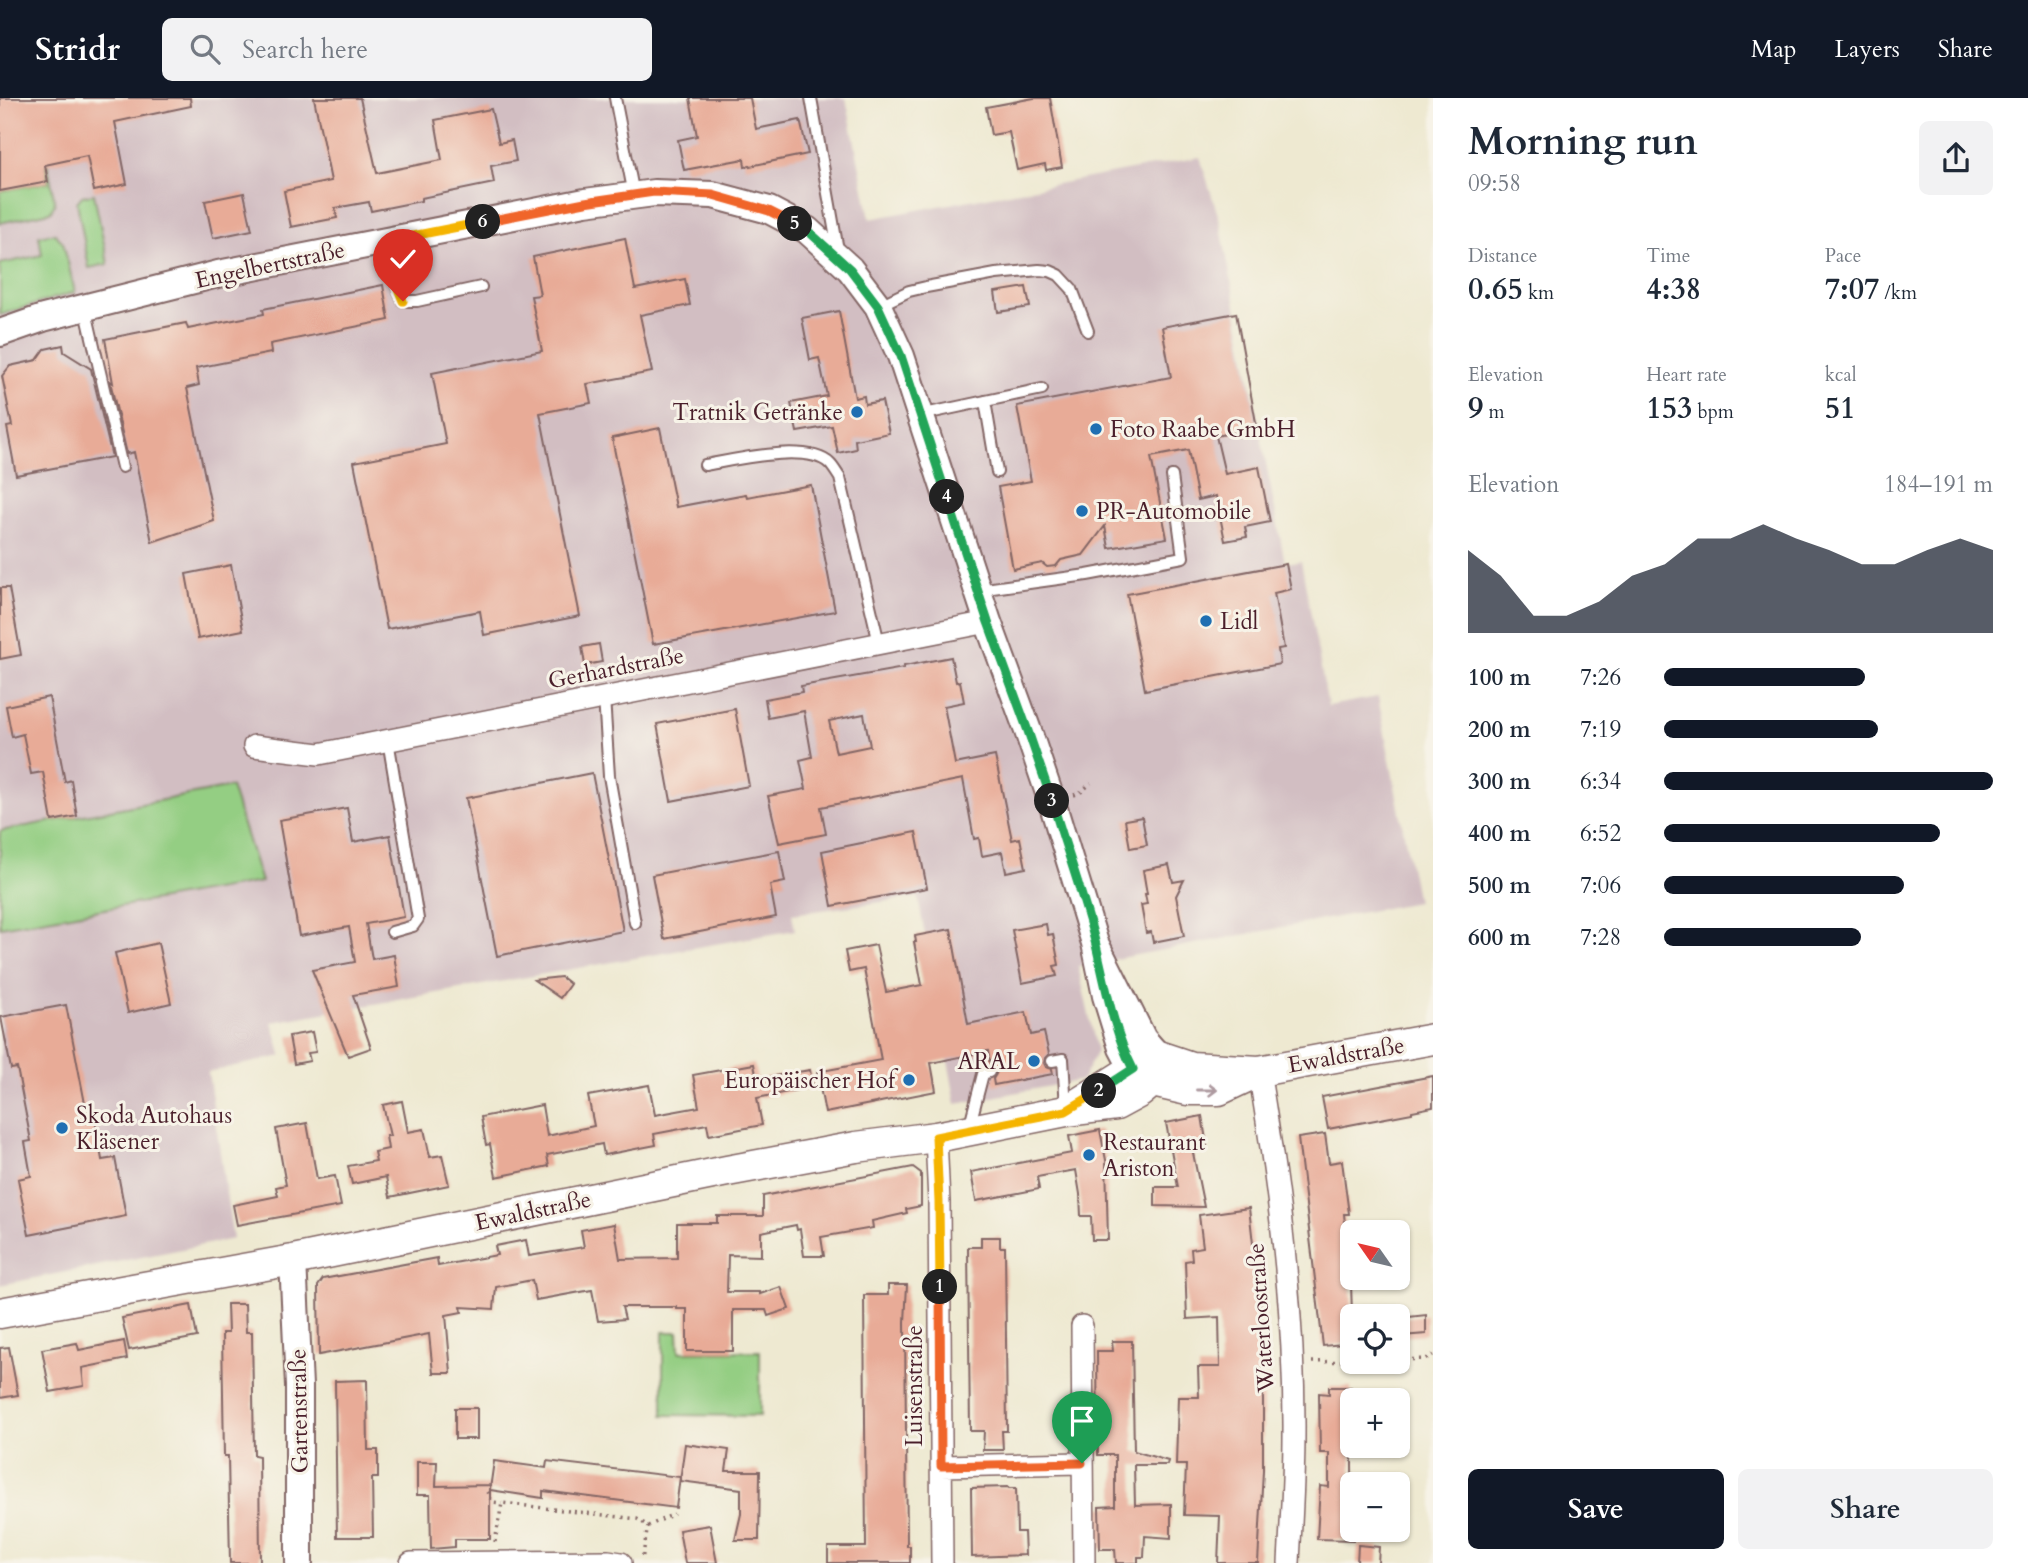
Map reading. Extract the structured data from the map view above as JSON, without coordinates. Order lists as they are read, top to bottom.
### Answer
{
  "streets": {
    "main road": ["Ewaldstraße"],
    "street": [
      "Engelbertstraße",
      "Gerhardstraße",
      "Waterloostraße",
      "Luisenstraße",
      "Gartenstraße"
    ]
  },
  "crossings": [
    ["Engelbertstraße", "Gerhardstraße"],
    ["Engelbertstraße", "Ewaldstraße"],
    ["Ewaldstraße", "Waterloostraße"],
    ["Ewaldstraße", "Luisenstraße"],
    ["Ewaldstraße", "Gartenstraße"]
  ],
  "places": [
    "Tratnik Getränke",
    "Foto Raabe GmbH",
    "PR-Automobile",
    "Lidl",
    "ARAL",
    "Europäischer Hof",
    "Skoda Autohaus Kläsener",
    "Restaurant Ariston"
  ],
  "north": "top left",
  "page": {
    "header": "Stridr",
    "search": "Search here",
    "nav": ["Map", "Layers", "Share"],
    "heading": ["Morning run", "09:58"],
    "pins": [
      "6",
      "5",
      "4",
      "3",
      "2",
      "1"
    ],
    "stats": [
      ["Distance", "0.65 km"],
      ["Time", "4:38"],
      ["Pace", "7:07 /km"],
      ["Elevation", "9 m"],
      ["Heart rate", "153 bpm"],
      ["kcal", "51"]
    ],
    "chart": ["Elevation", "184–191 m"],
    "list": [
      {
        "name": "100 m",
        "note": "7:26"
      },
      {
        "name": "200 m",
        "note": "7:19"
      },
      {
        "name": "300 m",
        "note": "6:34"
      },
      {
        "name": "400 m",
        "note": "6:52"
      },
      {
        "name": "500 m",
        "note": "7:06"
      },
      {
        "name": "600 m",
        "note": "7:28"
      }
    ],
    "map_buttons": ["+", "−"],
    "buttons": ["Save", "Share"]
  }
}
